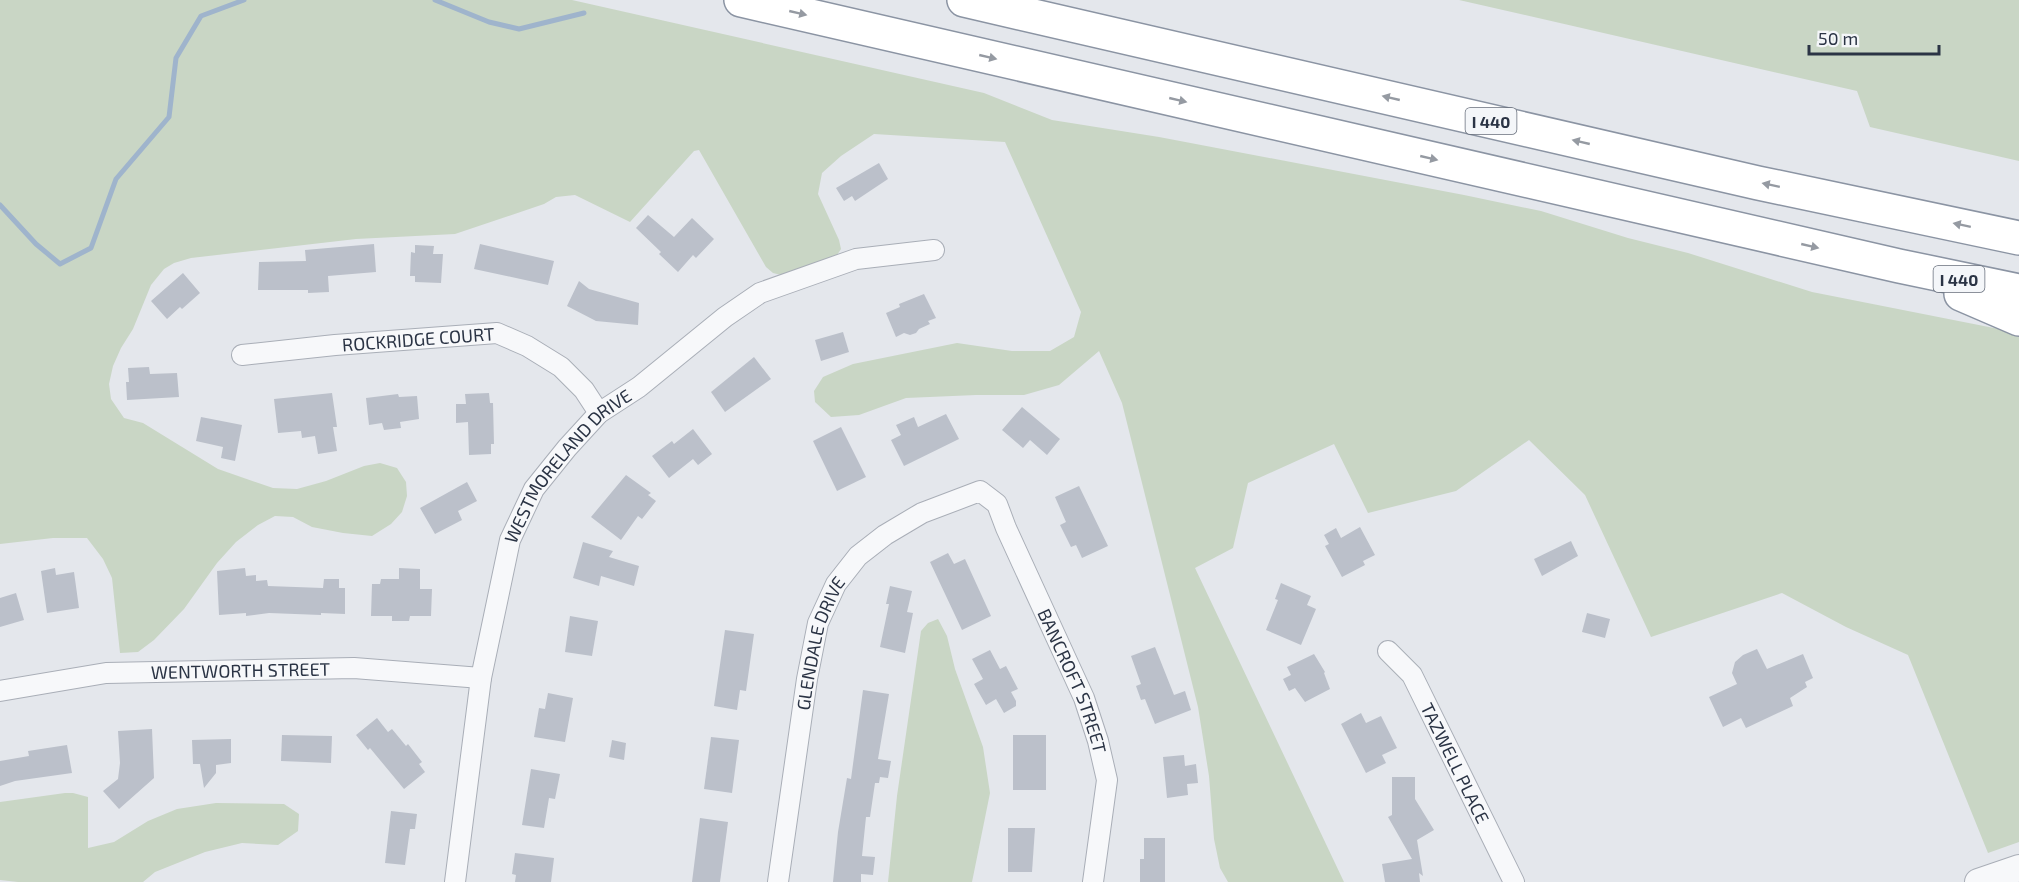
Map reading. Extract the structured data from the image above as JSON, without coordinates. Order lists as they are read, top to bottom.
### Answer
{
  "streets": {
    "highway": ["I 440"],
    "street": [
      "ROCKRIDGE COURT",
      "WESTMORELAND DRIVE",
      "GLENDALE DRIVE",
      "WENTWORTH STREET",
      "BANCROFT STREET",
      "TAZWELL PLACE"
    ]
  },
  "crossings": [
    ["ROCKRIDGE COURT", "WESTMORELAND DRIVE"],
    ["WESTMORELAND DRIVE", "WENTWORTH STREET"],
    ["GLENDALE DRIVE", "BANCROFT STREET"]
  ],
  "scale_bar": "50 m"
}
